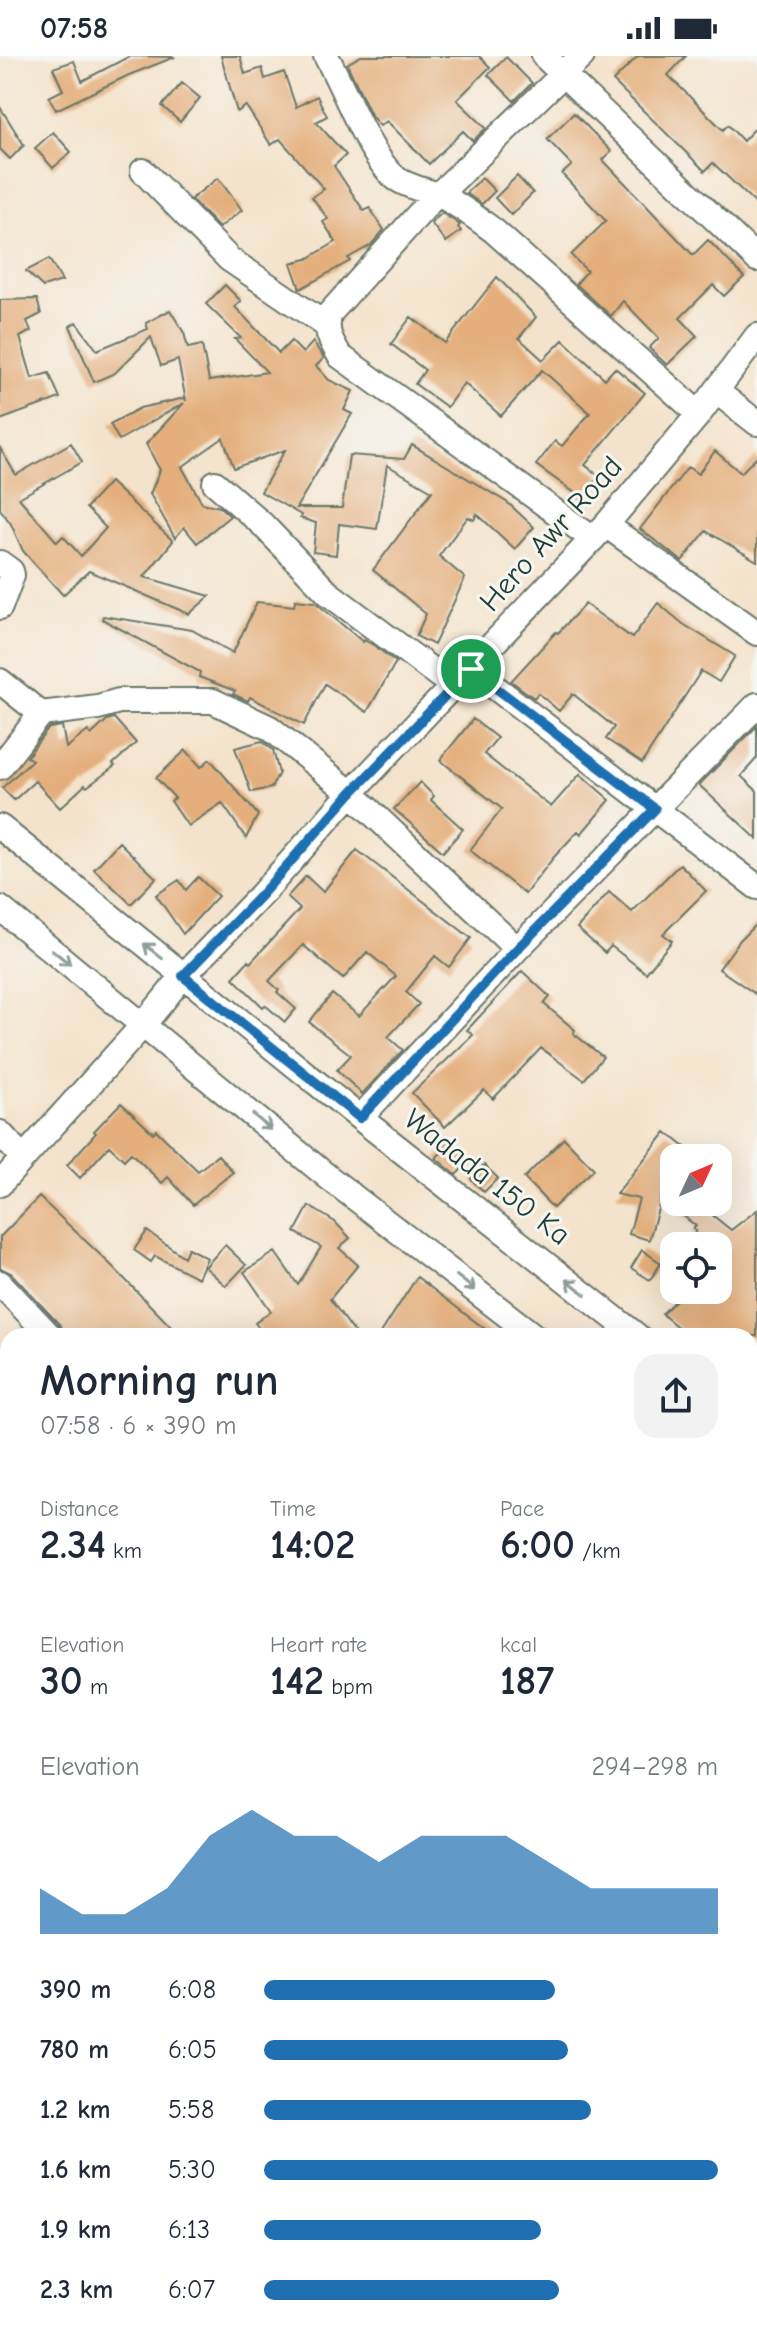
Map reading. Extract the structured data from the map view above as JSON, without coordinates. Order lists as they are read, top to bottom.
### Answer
{
  "streets": {
    "street": ["Hero Awr Road", "Wadada 150 Ka"]
  },
  "crossings": [
    ["Hero Awr Road", "Wadada 150 Ka"]
  ],
  "north": "top right",
  "page": {
    "status": "07:58",
    "heading": ["Morning run", "07:58 · 6 × 390 m"],
    "stats": [
      ["Distance", "2.34 km"],
      ["Time", "14:02"],
      ["Pace", "6:00 /km"],
      ["Elevation", "30 m"],
      ["Heart rate", "142 bpm"],
      ["kcal", "187"]
    ],
    "chart": ["Elevation", "294–298 m"],
    "list": [
      {
        "name": "390 m",
        "note": "6:08"
      },
      {
        "name": "780 m",
        "note": "6:05"
      },
      {
        "name": "1.2 km",
        "note": "5:58"
      },
      {
        "name": "1.6 km",
        "note": "5:30"
      },
      {
        "name": "1.9 km",
        "note": "6:13"
      },
      {
        "name": "2.3 km",
        "note": "6:07"
      }
    ]
  }
}
